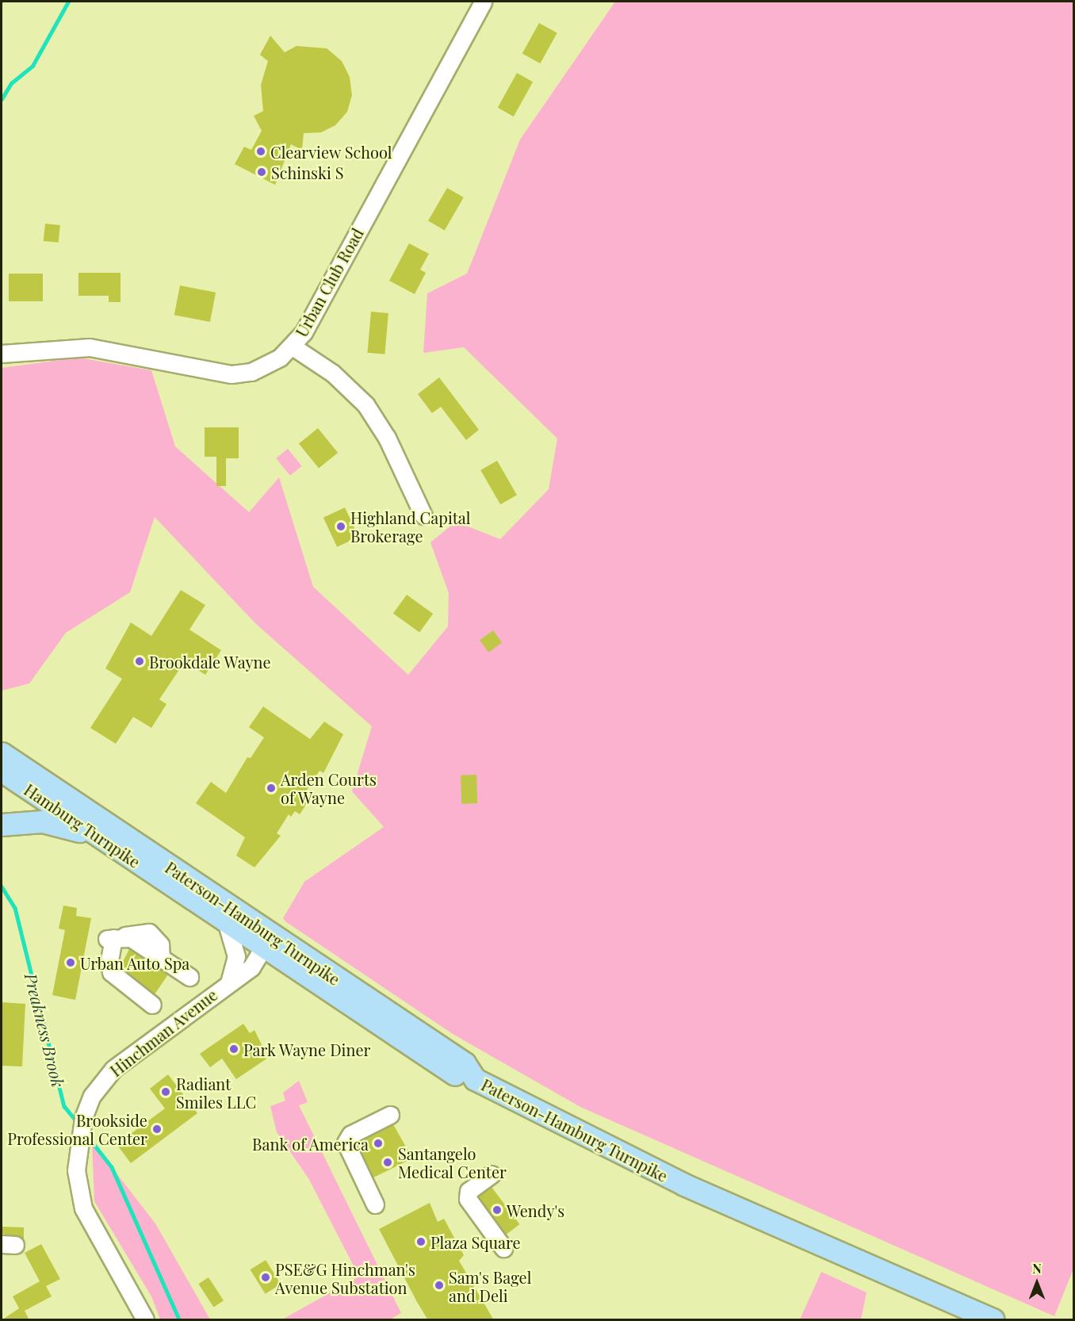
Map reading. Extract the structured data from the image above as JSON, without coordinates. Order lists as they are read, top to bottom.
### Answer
{
  "streets": {
    "main road": ["Hamburg Turnpike", "Paterson-Hamburg Turnpike"],
    "street": ["Urban Club Road", "Hinchman Avenue"]
  },
  "crossings": [
    ["Hamburg Turnpike", "Paterson-Hamburg Turnpike"],
    ["Hamburg Turnpike", "Hinchman Avenue"],
    ["Paterson-Hamburg Turnpike", "Hinchman Avenue"]
  ],
  "water": ["Preakness Brook"],
  "places": [
    "Clearview School",
    "Schinski S",
    "Highland Capital Brokerage",
    "Brookdale Wayne",
    "Arden Courts of Wayne",
    "Urban Auto Spa",
    "Park Wayne Diner",
    "Radiant Smiles LLC",
    "Brookside Professional Center",
    "Bank of America",
    "Santangelo Medical Center",
    "Wendy's",
    "Plaza Square",
    "PSE&G Hinchman's Avenue Substation",
    "Sam's Bagel and Deli"
  ],
  "north": "top"
}
